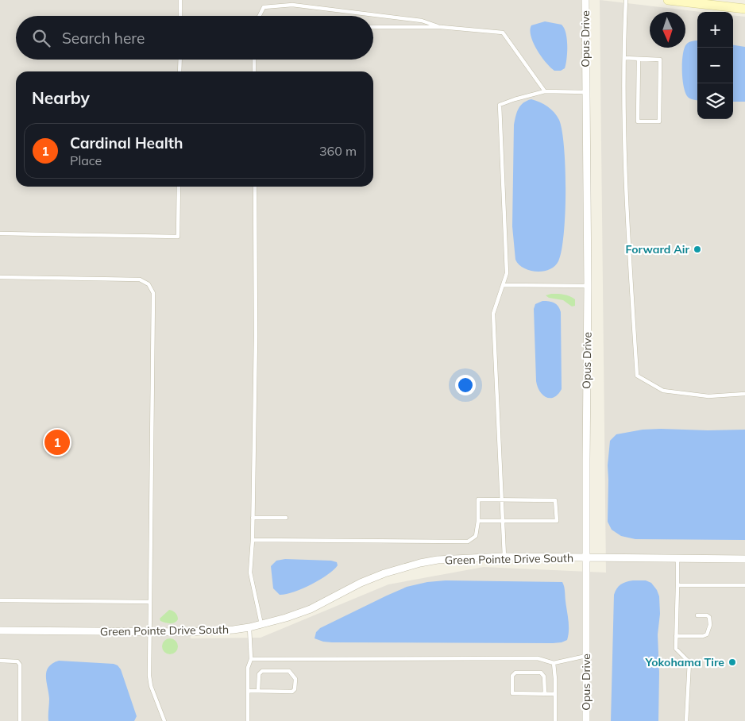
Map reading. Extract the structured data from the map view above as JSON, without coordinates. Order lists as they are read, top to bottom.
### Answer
{
  "streets": {
    "street": ["Opus Drive", "Green Pointe Drive South"]
  },
  "crossings": [
    ["Opus Drive", "Green Pointe Drive South"]
  ],
  "places": ["Forward Air", "Yokohama Tire"],
  "north": "bottom",
  "page": {
    "map_buttons": ["+", "−"],
    "search": "Search here",
    "heading": "Nearby",
    "list": [
      {
        "mark": "1",
        "name": "Cardinal Health",
        "note": "Place",
        "value": "360 m"
      }
    ],
    "pins": "1"
  }
}
